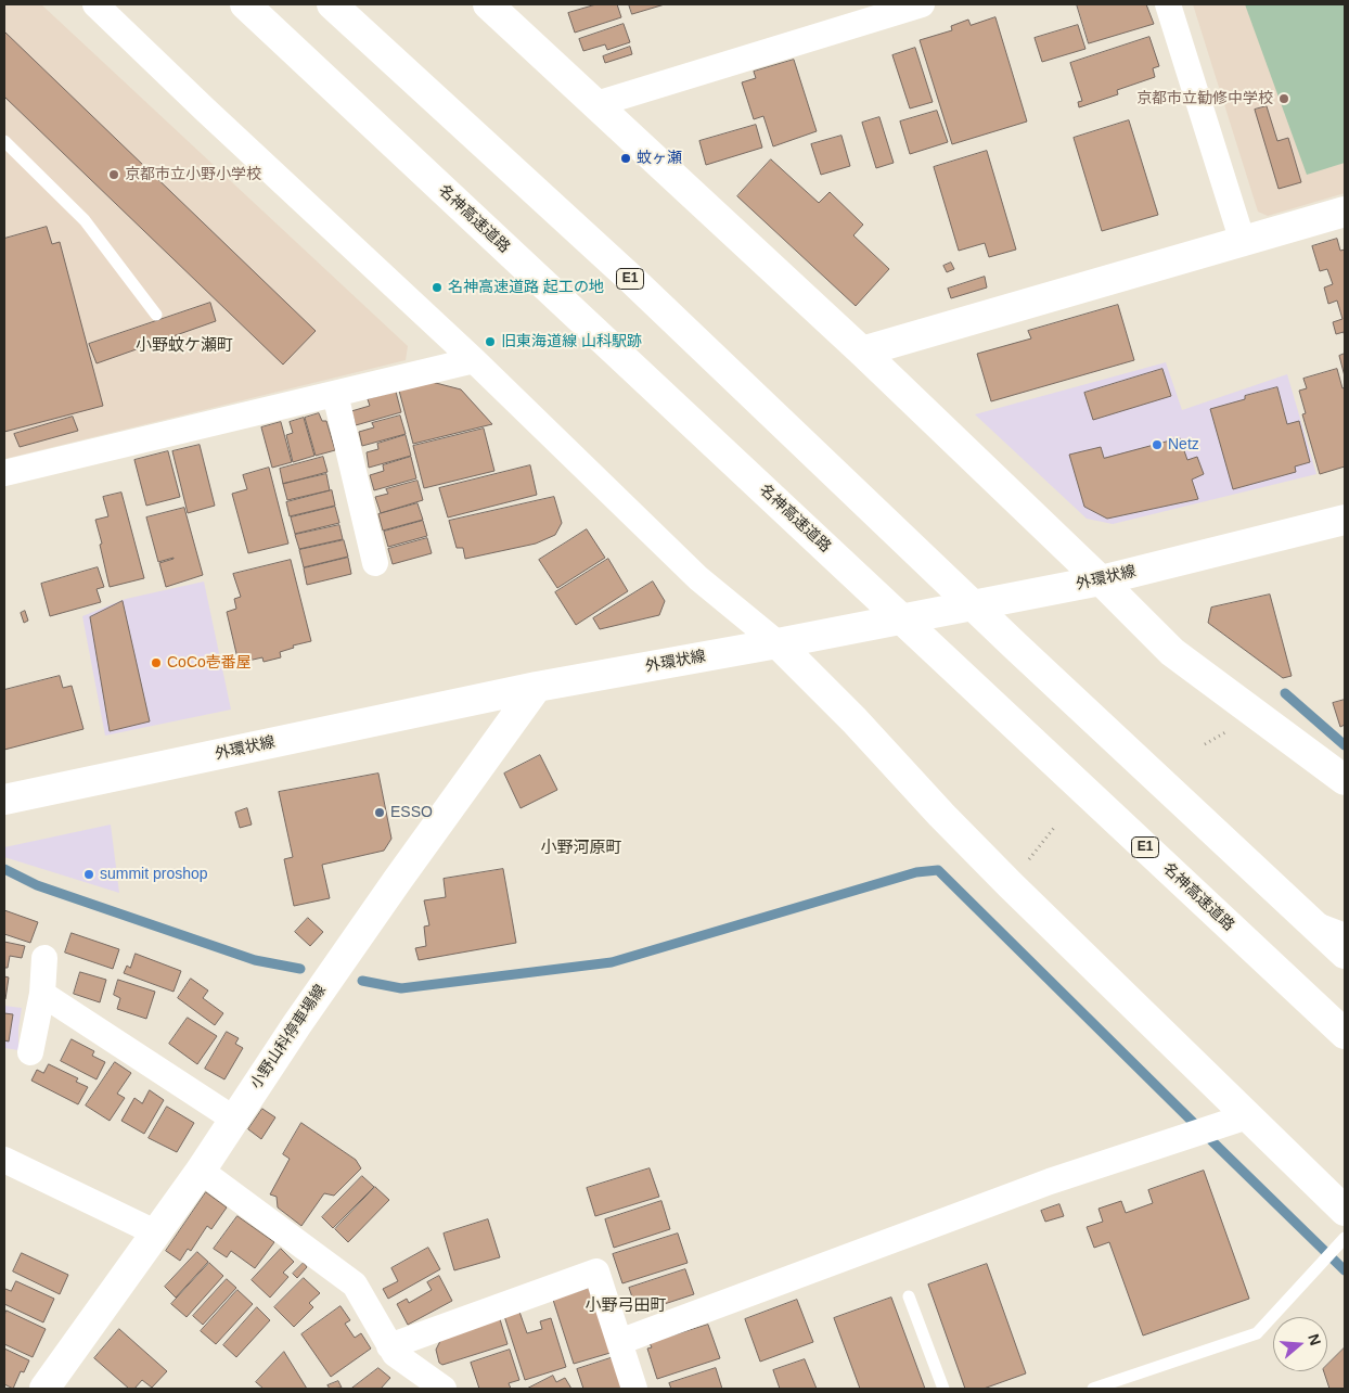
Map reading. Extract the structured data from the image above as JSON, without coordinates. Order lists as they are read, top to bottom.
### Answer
{
  "streets": {
    "main road": [
      "名神高速道路",
      "E1",
      "外環状線",
      "小野山科停車場線"
    ]
  },
  "crossings": [
    ["外環状線", "小野山科停車場線"]
  ],
  "districts": ["小野蚊ケ瀬町", "小野河原町", "小野弓田町"],
  "places": [
    "京都市立勧修中学校",
    "蚊ヶ瀬",
    "京都市立小野小学校",
    "名神高速道路 起工の地",
    "旧東海道線 山科駅跡",
    "Netz",
    "CoCo壱番屋",
    "ESSO",
    "summit proshop"
  ],
  "north": "right"
}
